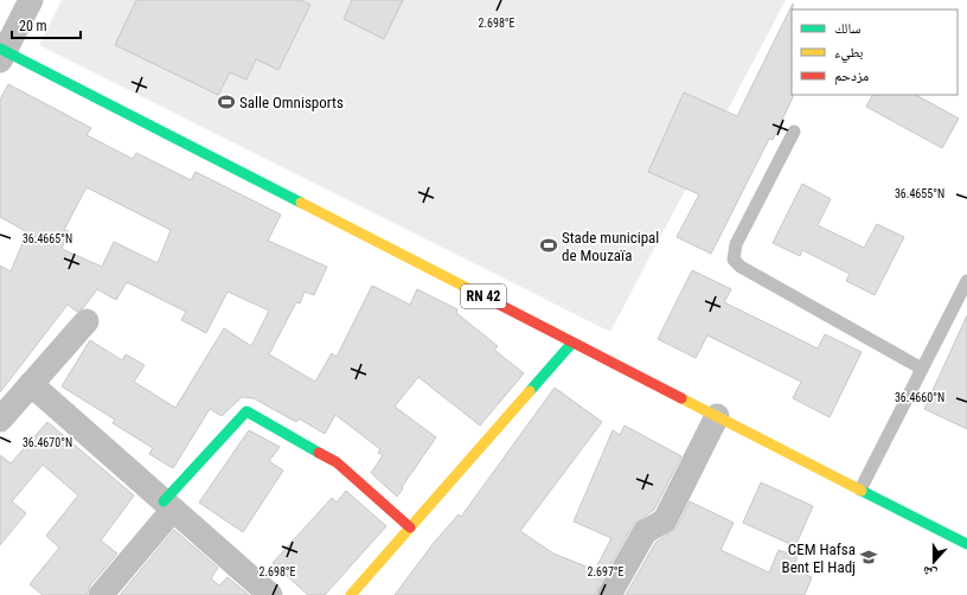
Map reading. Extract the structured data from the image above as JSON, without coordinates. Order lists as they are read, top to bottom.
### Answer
{
  "streets": {
    "main road": ["RN 42"]
  },
  "places": {
    "sports": ["Salle Omnisports", "Stade municipal de Mouzaïa"],
    "school or university": ["CEM Hafsa Bent El Hadj"]
  },
  "legend": ["سالك", "بطيء", "مزدحم"],
  "scale_bar": "20 m",
  "north": "bottom",
  "coordinates": [
    "2.698°E",
    "36.4655°N",
    "36.4665°N",
    "36.4660°N",
    "36.4670°N",
    "2.697°E"
  ]
}
